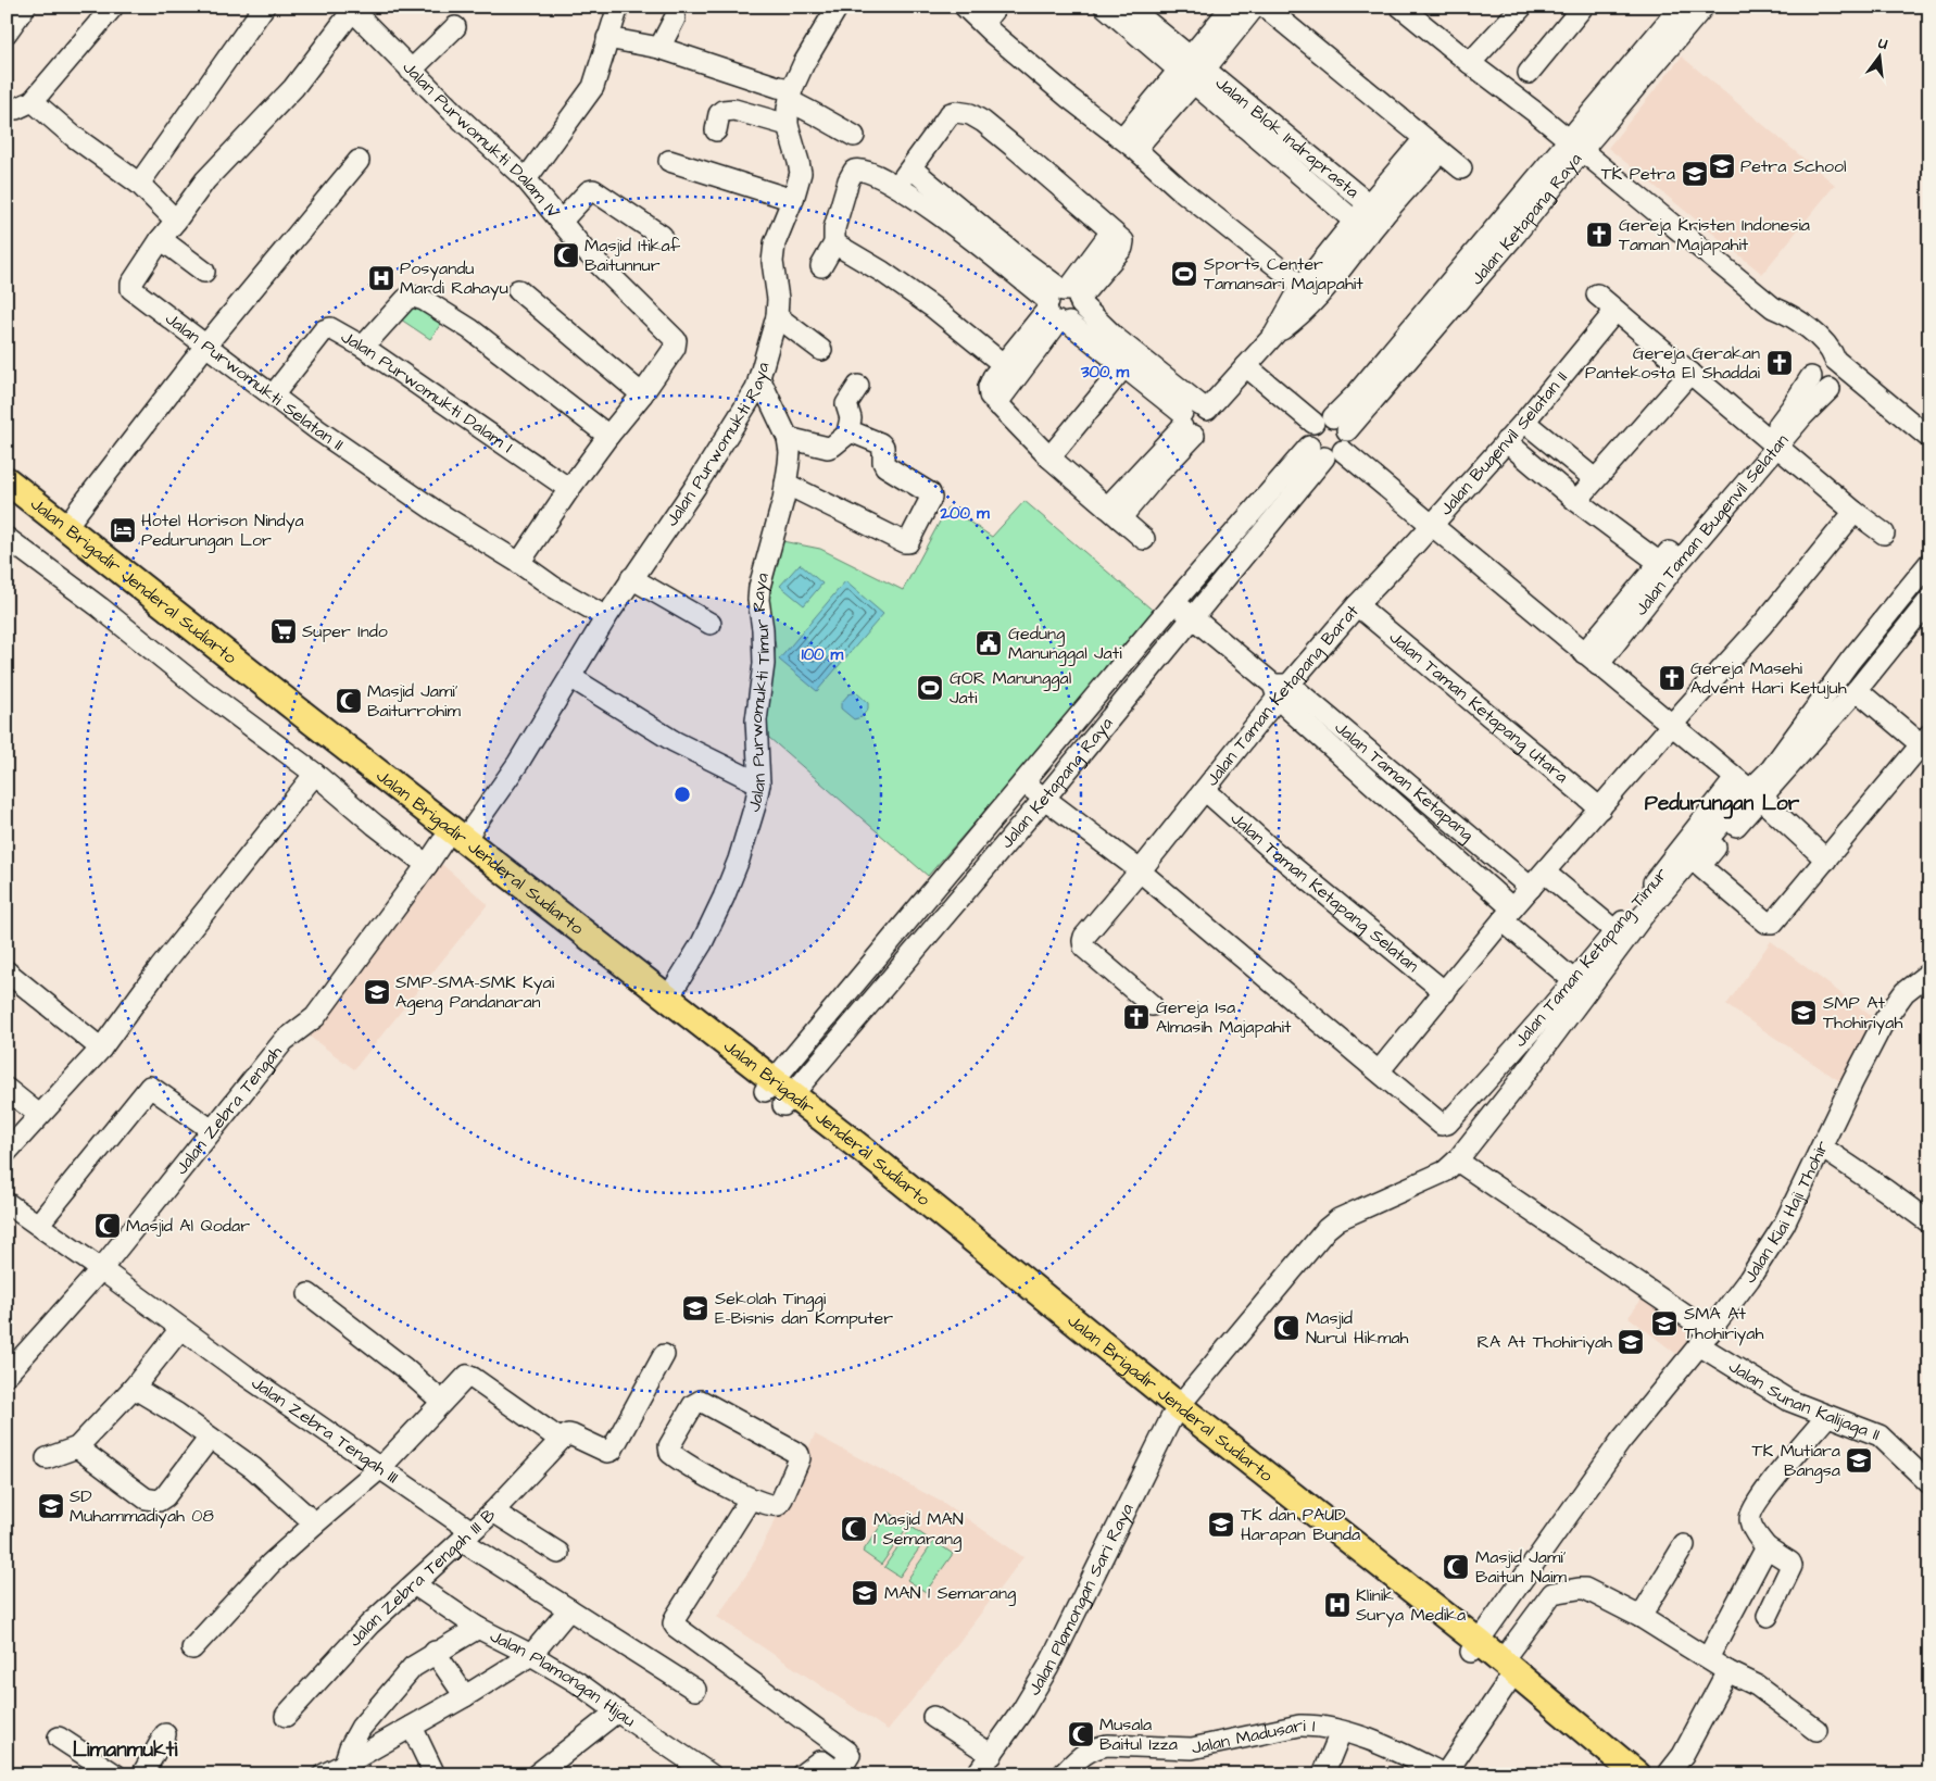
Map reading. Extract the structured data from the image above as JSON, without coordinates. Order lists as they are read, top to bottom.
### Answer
{
  "streets": {
    "main road": ["Jalan Brigadir Jenderal Sudiarto"],
    "street": [
      "Jalan Blok Indraprasta",
      "Jalan Purwomukti Dalam IV",
      "Jalan Ketapang Raya",
      "Jalan Purwomukti Selatan II",
      "Jalan Purwomukti Dalam I",
      "Jalan Purwomukti Raya",
      "Jalan Bugenvil Selatan II",
      "Jalan Taman Bugenvil Selatan",
      "Jalan Purwomukti Timur Raya",
      "Jalan Taman Ketapang Barat",
      "Jalan Taman Ketapang Utara",
      "Jalan Taman Ketapang",
      "Jalan Taman Ketapang Selatan",
      "Jalan Taman Ketapang Timur",
      "Jalan Zebra Tengah",
      "Jalan Kiai Haji Thohir",
      "Jalan Sunan Kalijaga II",
      "Jalan Zebra Tengah III",
      "Jalan Zebra Tengah III B",
      "Jalan Plamongan Sari Raya",
      "Jalan Plamongan Hijau",
      "Jalan Madusari I"
    ]
  },
  "crossings": [
    ["Jalan Purwomukti Dalam IV", "Jalan Purwomukti Selatan II"],
    ["Jalan Ketapang Raya", "Jalan Brigadir Jenderal Sudiarto"],
    ["Jalan Ketapang Raya", "Jalan Taman Ketapang"],
    ["Jalan Purwomukti Selatan II", "Jalan Purwomukti Dalam I"],
    ["Jalan Purwomukti Selatan II", "Jalan Purwomukti Raya"],
    ["Jalan Purwomukti Raya", "Jalan Brigadir Jenderal Sudiarto"],
    ["Jalan Purwomukti Raya", "Jalan Purwomukti Timur Raya"],
    ["Jalan Purwomukti Raya", "Jalan Zebra Tengah"],
    ["Jalan Bugenvil Selatan II", "Jalan Taman Ketapang Barat"],
    ["Jalan Brigadir Jenderal Sudiarto", "Jalan Purwomukti Timur Raya"],
    ["Jalan Brigadir Jenderal Sudiarto", "Jalan Zebra Tengah"],
    ["Jalan Brigadir Jenderal Sudiarto", "Jalan Kiai Haji Thohir"],
    ["Jalan Brigadir Jenderal Sudiarto", "Jalan Plamongan Sari Raya"],
    ["Jalan Taman Ketapang Barat", "Jalan Taman Ketapang Utara"],
    ["Jalan Taman Ketapang Barat", "Jalan Taman Ketapang"],
    ["Jalan Taman Ketapang Barat", "Jalan Taman Ketapang Selatan"],
    ["Jalan Taman Ketapang", "Jalan Taman Ketapang Timur"],
    ["Jalan Taman Ketapang Timur", "Jalan Plamongan Sari Raya"],
    ["Jalan Zebra Tengah", "Jalan Zebra Tengah III"],
    ["Jalan Kiai Haji Thohir", "Jalan Sunan Kalijaga II"],
    ["Jalan Sunan Kalijaga II", "Jalan Plamongan Sari Raya"],
    ["Jalan Zebra Tengah III", "Jalan Zebra Tengah III B"],
    ["Jalan Zebra Tengah III B", "Jalan Plamongan Hijau"]
  ],
  "districts": ["Pedurungan Lor", "Limanmukti"],
  "places": {
    "school or university": [
      "Petra School",
      "TK Petra",
      "SMP-SMA-SMK Kyai Ageng Pandanaran",
      "SMP At Thohiriyah",
      "Sekolah Tinggi E-Bisnis dan Komputer",
      "SMA At Thohiriyah",
      "RA At Thohiriyah",
      "TK Mutiara Bangsa",
      "SD Muhammadiyah 08",
      "TK dan PAUD Harapan Bunda",
      "MAN 1 Semarang"
    ],
    "church": [
      "Gereja Kristen Indonesia Taman Majapahit",
      "Gereja Gerakan Pantekosta El Shaddai",
      "Gereja Masehi Advent Hari Ketujuh",
      "Gereja Isa Almasih Majapahit"
    ],
    "mosque": [
      "Masjid Itikaf Baitunnur",
      "Masjid Jami' Baiturrohim",
      "Masjid Al Qodar",
      "Masjid Nurul Hikmah",
      "Masjid MAN 1 Semarang",
      "Masjid Jami' Baitun Naim",
      "Musala Baitul Izza"
    ],
    "sports": ["Sports Center Tamansari Majapahit", "GOR Manunggal Jati"],
    "hospital": ["Posyandu Mardi Rahayu", "Klinik Surya Medika"],
    "hotel": ["Hotel Horison Nindya Pedurungan Lor"],
    "supermarket": ["Super Indo"],
    "public building": ["Gedung Manunggal Jati"]
  },
  "north": "top",
  "rings": ["300 m", "200 m", "100 m"]
}
